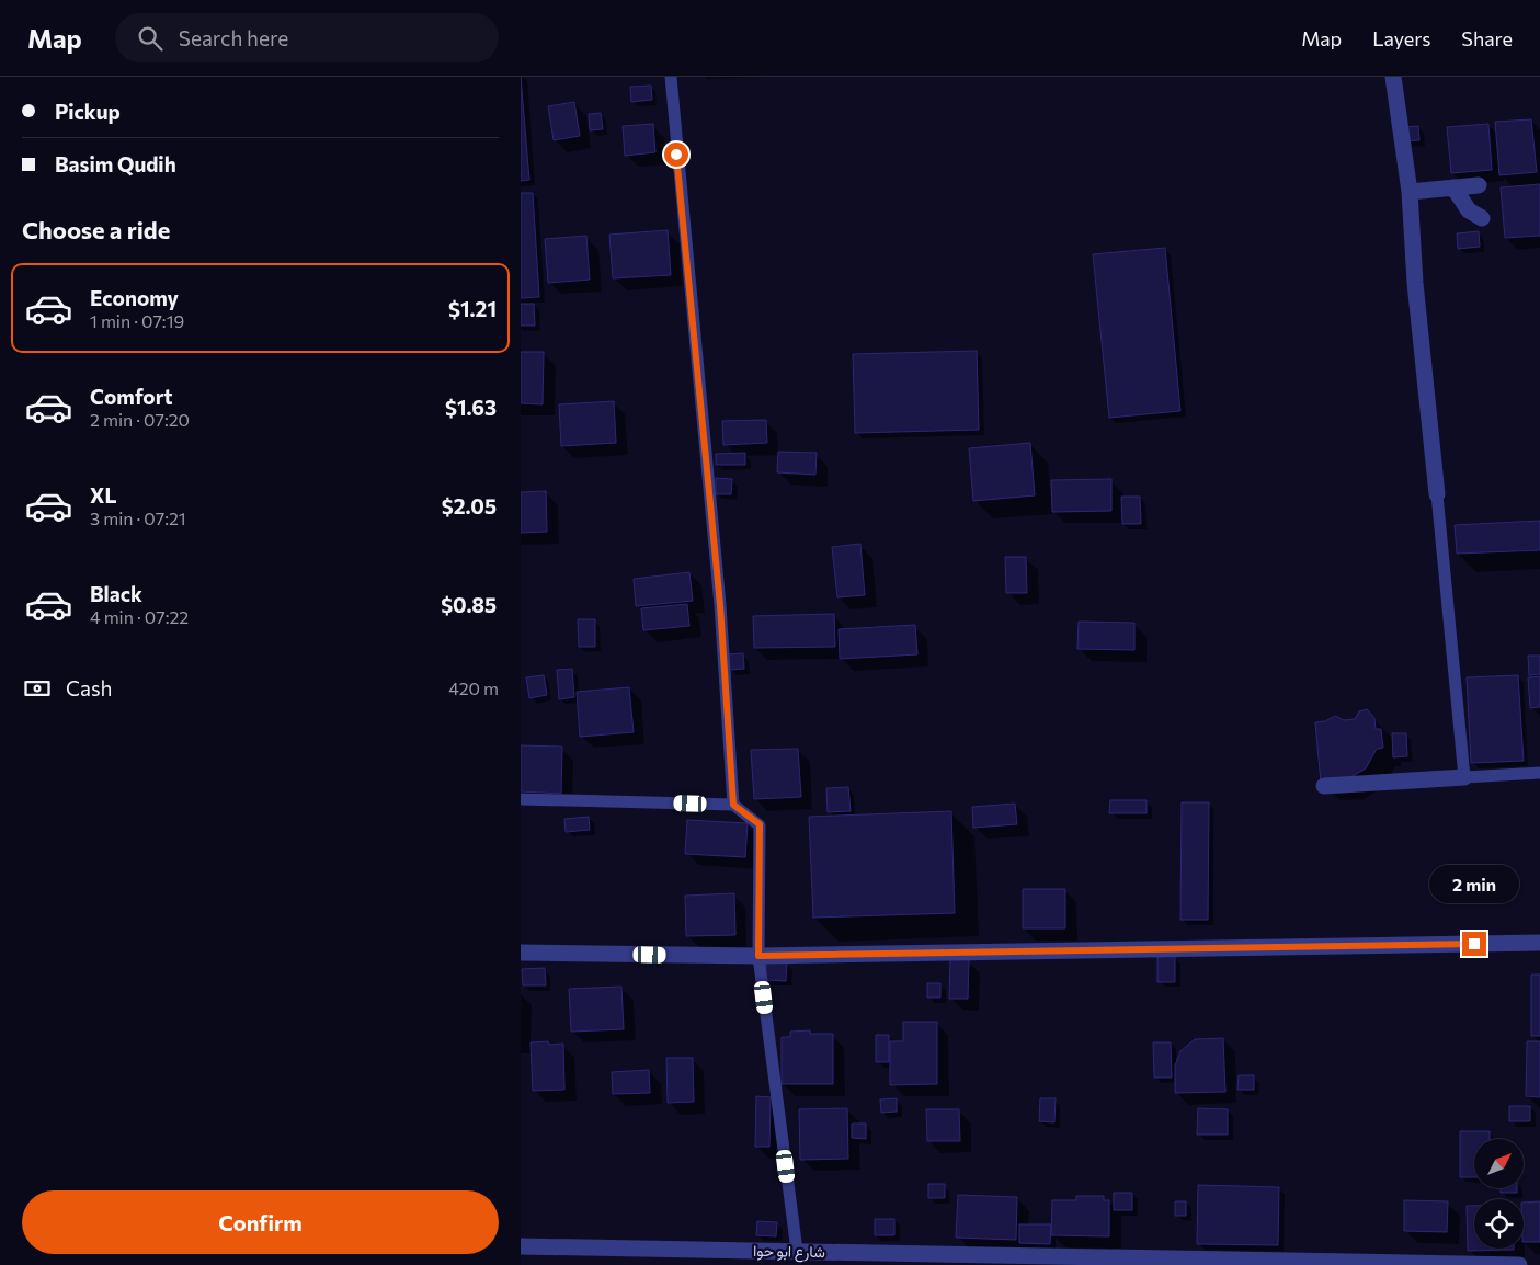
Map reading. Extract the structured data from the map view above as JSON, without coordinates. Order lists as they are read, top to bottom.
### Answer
{
  "streets": {
    "street": ["شارع ابو حوا"]
  },
  "north": "top right",
  "page": {
    "header": "Map",
    "search": "Search here",
    "nav": ["Map", "Layers", "Share"],
    "banner": ["Pickup", "Basim Qudih"],
    "heading": "Choose a ride",
    "list": [
      {
        "name": "Economy",
        "note": "1 min · 07:19",
        "value": "$1.21"
      },
      {
        "name": "Comfort",
        "note": "2 min · 07:20",
        "value": "$1.63"
      },
      {
        "name": "XL",
        "note": "3 min · 07:21",
        "value": "$2.05"
      },
      {
        "name": "Black",
        "note": "4 min · 07:22",
        "value": "$0.85"
      }
    ],
    "pay": ["Cash", "420 m"],
    "bubble": "2 min",
    "buttons": "Confirm"
  }
}
